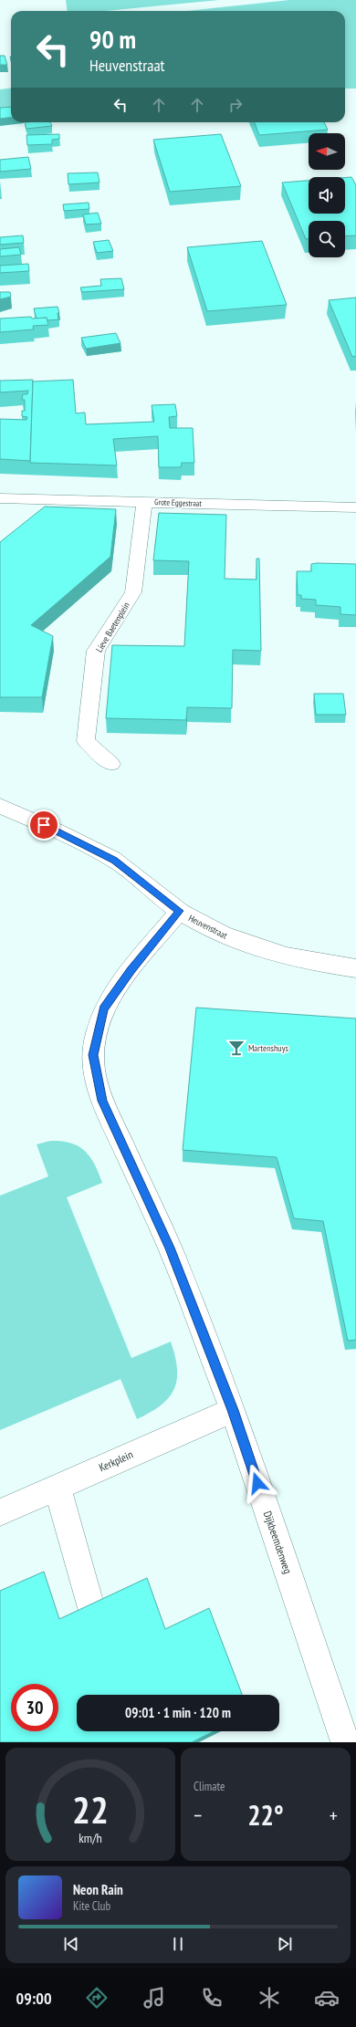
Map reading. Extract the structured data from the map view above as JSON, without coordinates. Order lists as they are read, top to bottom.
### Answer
{
  "streets": {
    "street": [
      "Grote Eggestraat",
      "Lieve Baetenplein",
      "Heuvenstraat",
      "Kerkplein",
      "Dijkbeemdenweg"
    ]
  },
  "crossings": [
    ["Grote Eggestraat", "Lieve Baetenplein"],
    ["Heuvenstraat", "Dijkbeemdenweg"],
    ["Kerkplein", "Dijkbeemdenweg"]
  ],
  "places": {
    "bar": ["Martenshuys"]
  },
  "north": "left",
  "page": {
    "turn": ["90 m", "Heuvenstraat"],
    "limit": "30",
    "trip": "09:01 · 1 min · 120 m",
    "tile": "Climate",
    "heat": ["−", "22°", "+"],
    "song": ["Neon Rain", "Kite Club"],
    "tabs": "09:00",
    "gauge": ["22", "km/h"]
  }
}
